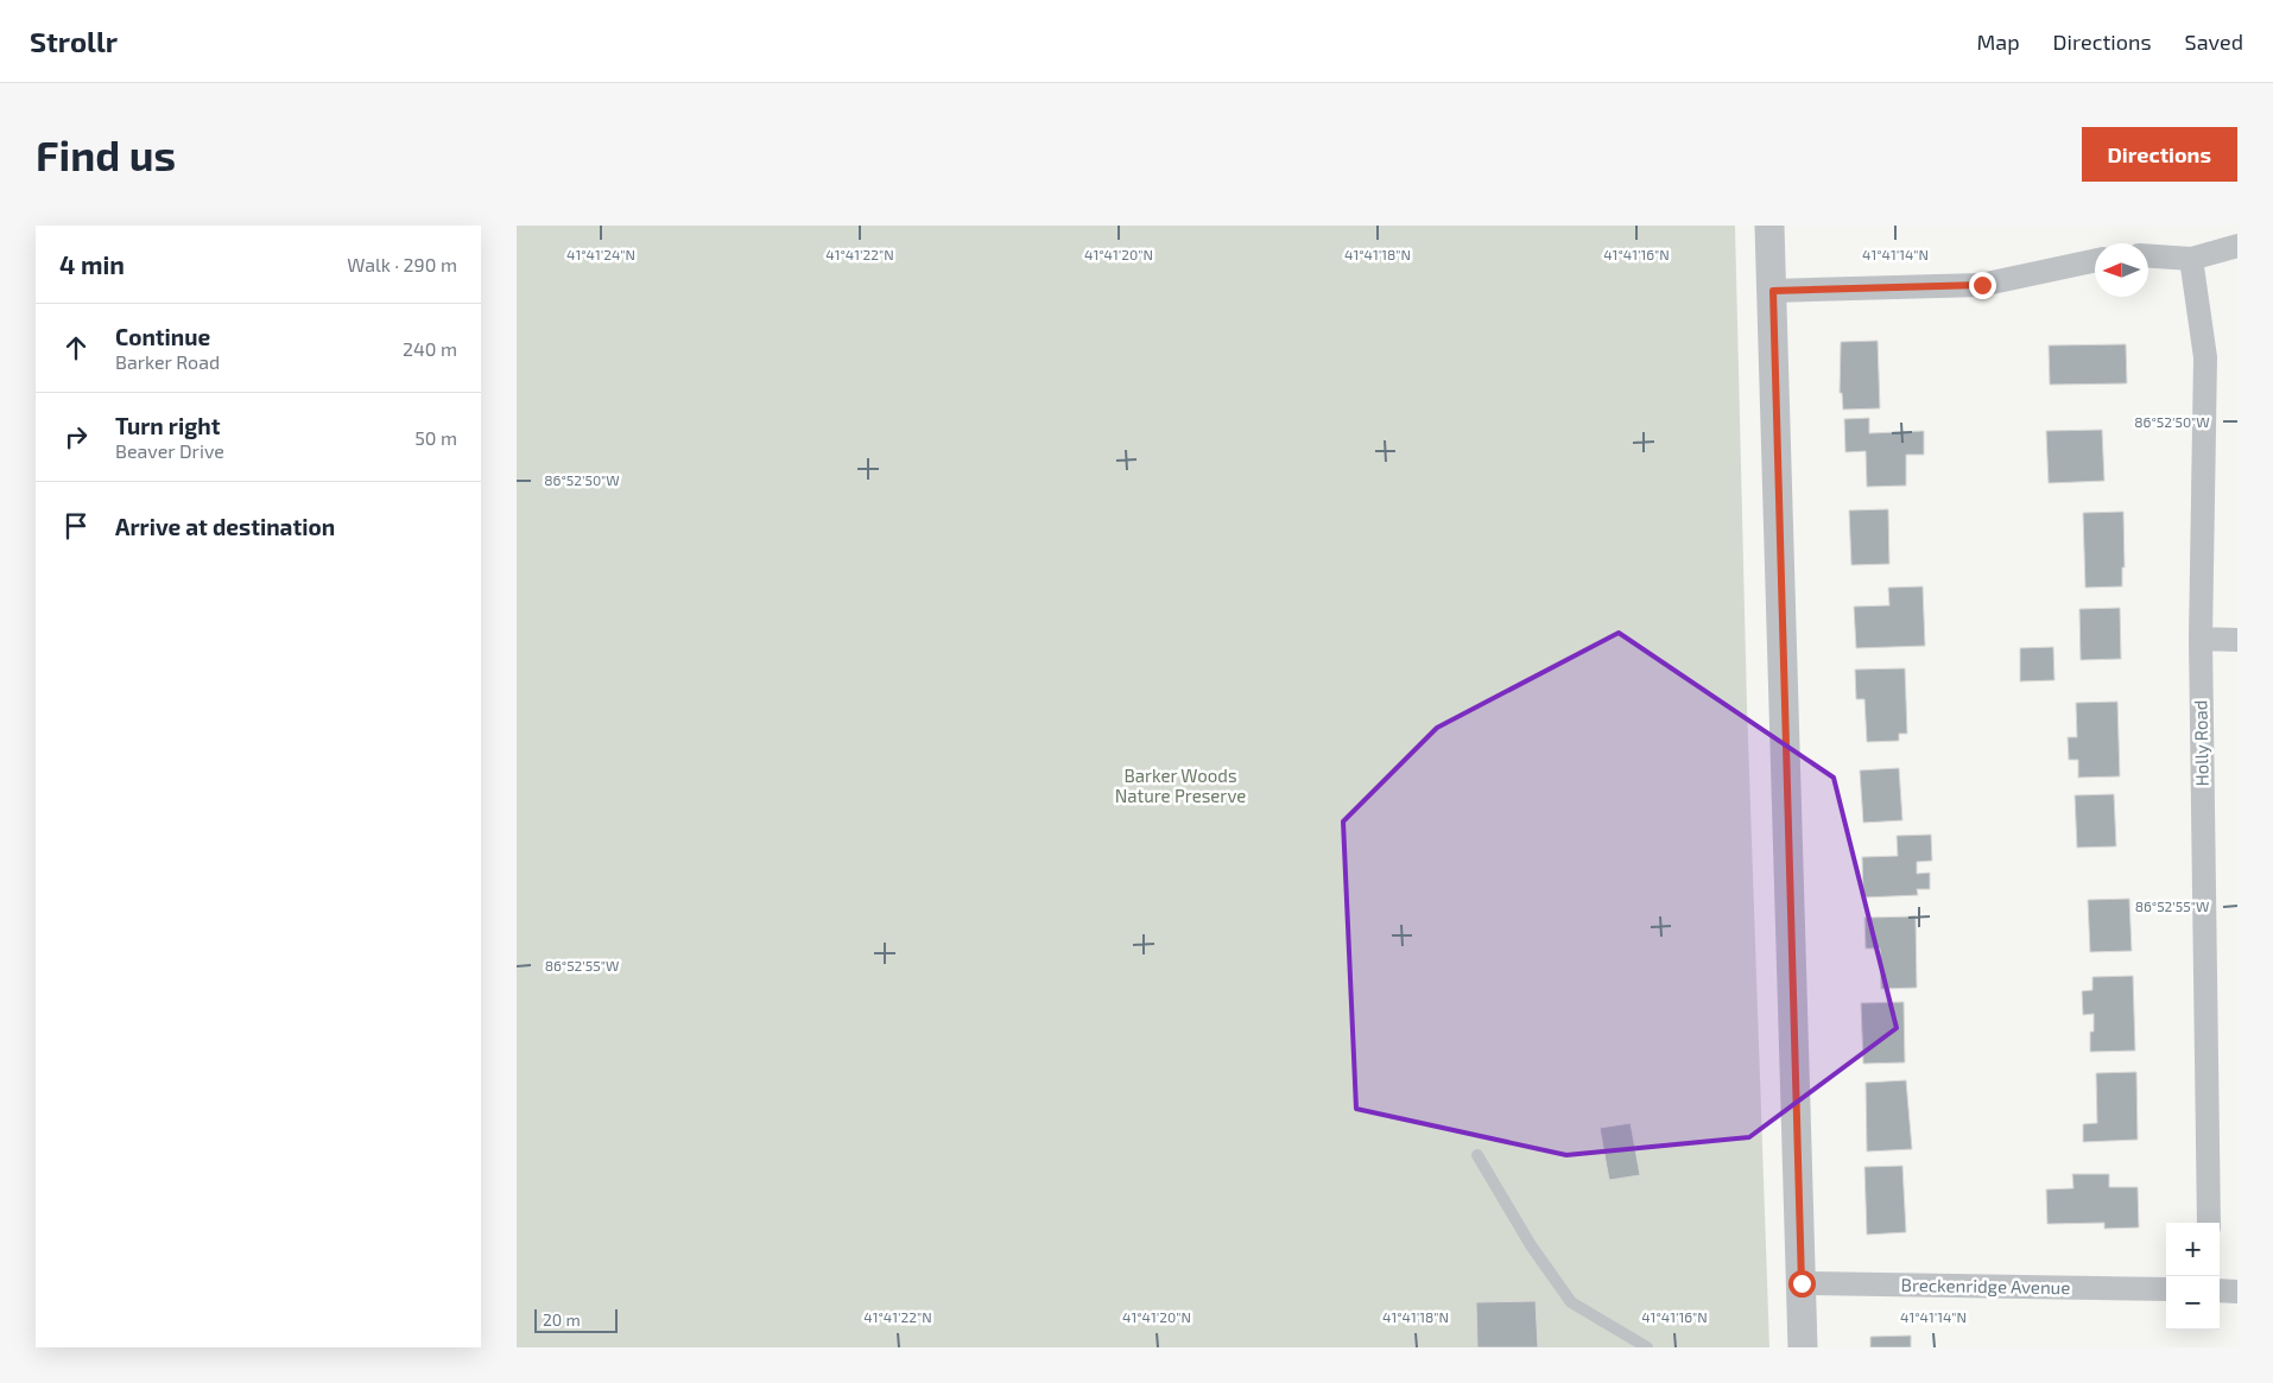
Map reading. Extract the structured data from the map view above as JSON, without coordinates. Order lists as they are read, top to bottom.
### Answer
{
  "streets": {
    "street": ["Holly Road", "Breckenridge Avenue"]
  },
  "parks": ["Barker Woods Nature Preserve"],
  "scale_bar": "20 m",
  "north": "left",
  "page": {
    "header": "Strollr",
    "nav": ["Map", "Directions", "Saved"],
    "buttons": "Directions",
    "title": "Find us",
    "heading": ["4 min", "Walk · 290 m"],
    "list": [
      ["Continue", "Barker Road", "240 m"],
      ["Turn right", "Beaver Drive", "50 m"],
      "Arrive at destination"
    ],
    "map_buttons": ["+", "−"],
    "scale": "20 m"
  },
  "coordinates": [
    "41°41'24\"N",
    "41°41'22\"N",
    "41°41'20\"N",
    "41°41'18\"N",
    "41°41'16\"N",
    "41°41'14\"N",
    "86°52'50\"W",
    "86°52'55\"W"
  ]
}
